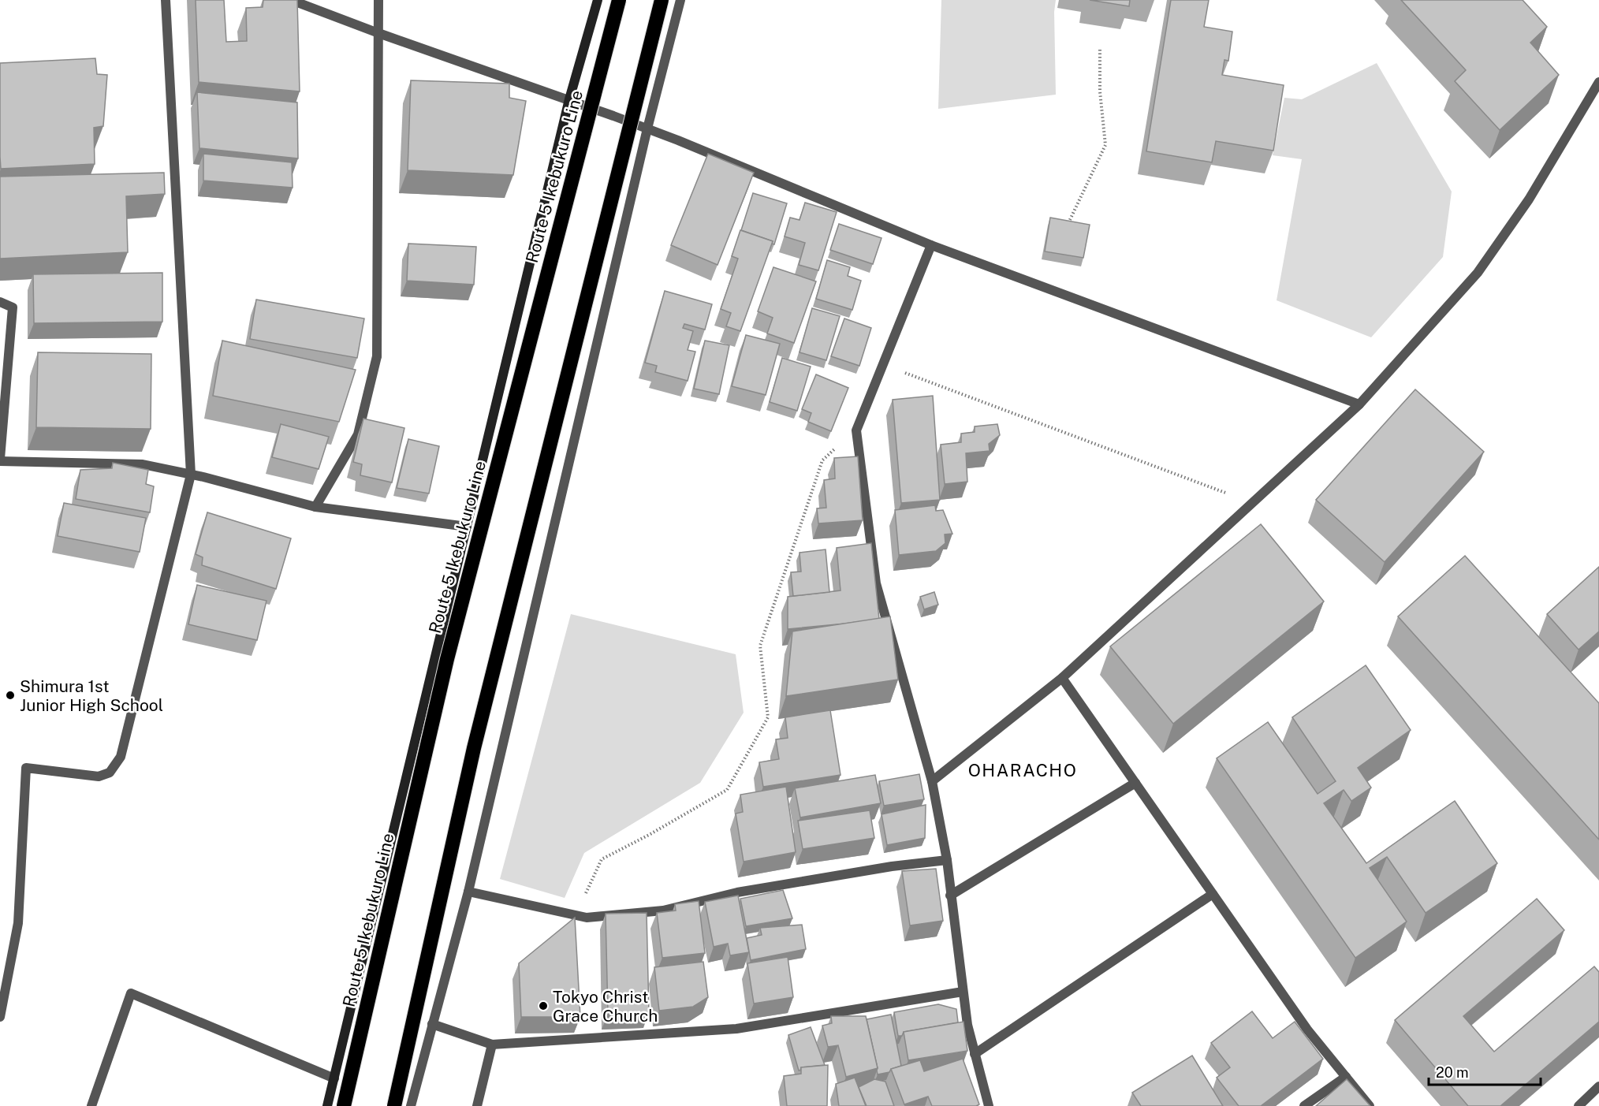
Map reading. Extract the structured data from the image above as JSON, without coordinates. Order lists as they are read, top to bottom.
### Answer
{
  "streets": {
    "highway": ["Route 5 Ikebukuro Line"]
  },
  "districts": ["OHARACHO"],
  "places": ["Shimura 1st Junior High School", "Tokyo Christ Grace Church"],
  "scale_bar": "20 m"
}
